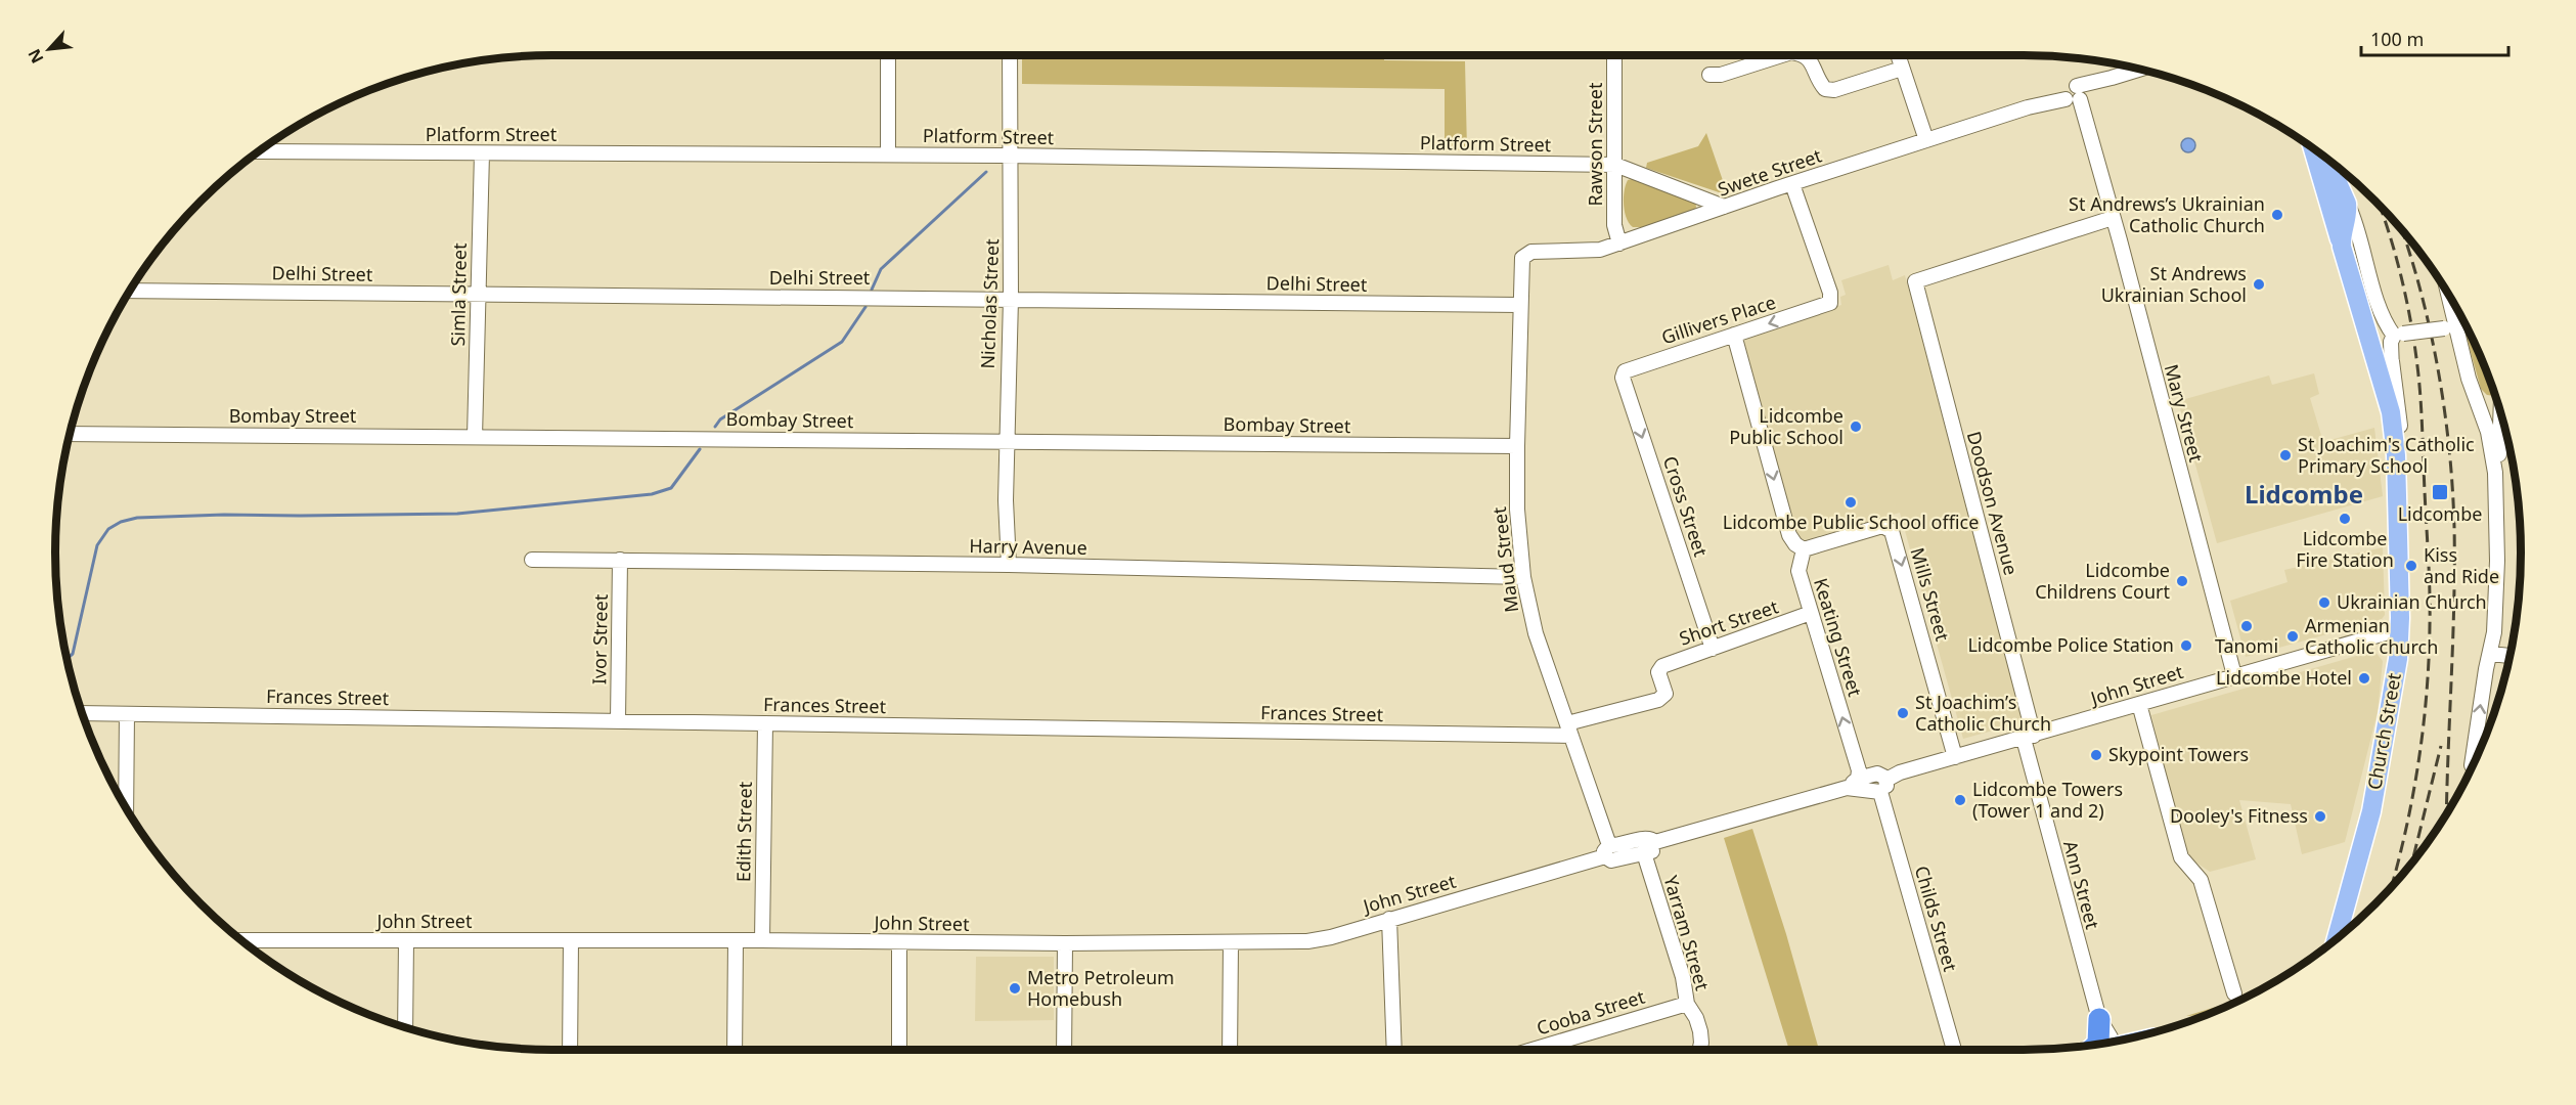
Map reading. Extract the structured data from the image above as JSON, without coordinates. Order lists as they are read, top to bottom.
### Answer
{
  "streets": {
    "main road": ["Church Street"],
    "street": [
      "Platform Street",
      "Rawson Street",
      "Swete Street",
      "Delhi Street",
      "Simla Street",
      "Nicholas Street",
      "Gillivers Place",
      "Mary Street",
      "Bombay Street",
      "Doodson Avenue",
      "Cross Street",
      "Harry Avenue",
      "Maud Street",
      "Mills Street",
      "Short Street",
      "Keating Street",
      "Ivor Street",
      "John Street",
      "Frances Street",
      "Edith Street",
      "Ann Street",
      "Childs Street",
      "Yarram Street",
      "Cooba Street"
    ]
  },
  "crossings": [
    ["Platform Street", "Rawson Street"],
    ["Platform Street", "Swete Street"],
    ["Platform Street", "Simla Street"],
    ["Platform Street", "Nicholas Street"],
    ["Rawson Street", "Swete Street"],
    ["Swete Street", "Gillivers Place"],
    ["Swete Street", "Mary Street"],
    ["Swete Street", "Maud Street"],
    ["Delhi Street", "Simla Street"],
    ["Delhi Street", "Nicholas Street"],
    ["Delhi Street", "Maud Street"],
    ["Simla Street", "Bombay Street"],
    ["Nicholas Street", "Bombay Street"],
    ["Nicholas Street", "Harry Avenue"],
    ["Gillivers Place", "Cross Street"],
    ["Mary Street", "Doodson Avenue"],
    ["Mary Street", "John Street"],
    ["Bombay Street", "Maud Street"],
    ["Doodson Avenue", "John Street"],
    ["Doodson Avenue", "Ann Street"],
    ["Cross Street", "Short Street"],
    ["Harry Avenue", "Maud Street"],
    ["Harry Avenue", "Ivor Street"],
    ["Maud Street", "John Street"],
    ["Maud Street", "Frances Street"],
    ["Mills Street", "Keating Street"],
    ["Mills Street", "John Street"],
    ["Short Street", "Keating Street"],
    ["Short Street", "Frances Street"],
    ["Keating Street", "John Street"],
    ["Ivor Street", "Frances Street"],
    ["John Street", "Church Street"],
    ["John Street", "Edith Street"],
    ["John Street", "Ann Street"],
    ["John Street", "Childs Street"],
    ["Frances Street", "Edith Street"],
    ["Yarram Street", "Cooba Street"]
  ],
  "one_way": ["Keating Street"],
  "districts": ["Lidcombe"],
  "places": {
    "other": [
      "St Andrews’s Ukrainian Catholic Church",
      "St Andrews Ukrainian School",
      "Lidcombe Public School",
      "St Joachim's Catholic Primary School",
      "Lidcombe Public School office",
      "Lidcombe Fire Station",
      "Kiss and Ride",
      "Lidcombe Childrens Court",
      "Ukrainian Church",
      "Tanomi",
      "Armenian Catholic church",
      "Lidcombe Police Station",
      "Lidcombe Hotel",
      "St Joachim’s Catholic Church",
      "Skypoint Towers",
      "Lidcombe Towers (Tower 1 and 2)",
      "Dooley's Fitness",
      "Metro Petroleum Homebush"
    ],
    "transit": ["Lidcombe"]
  },
  "scale_bar": "100 m",
  "north": "bottom left"
}
